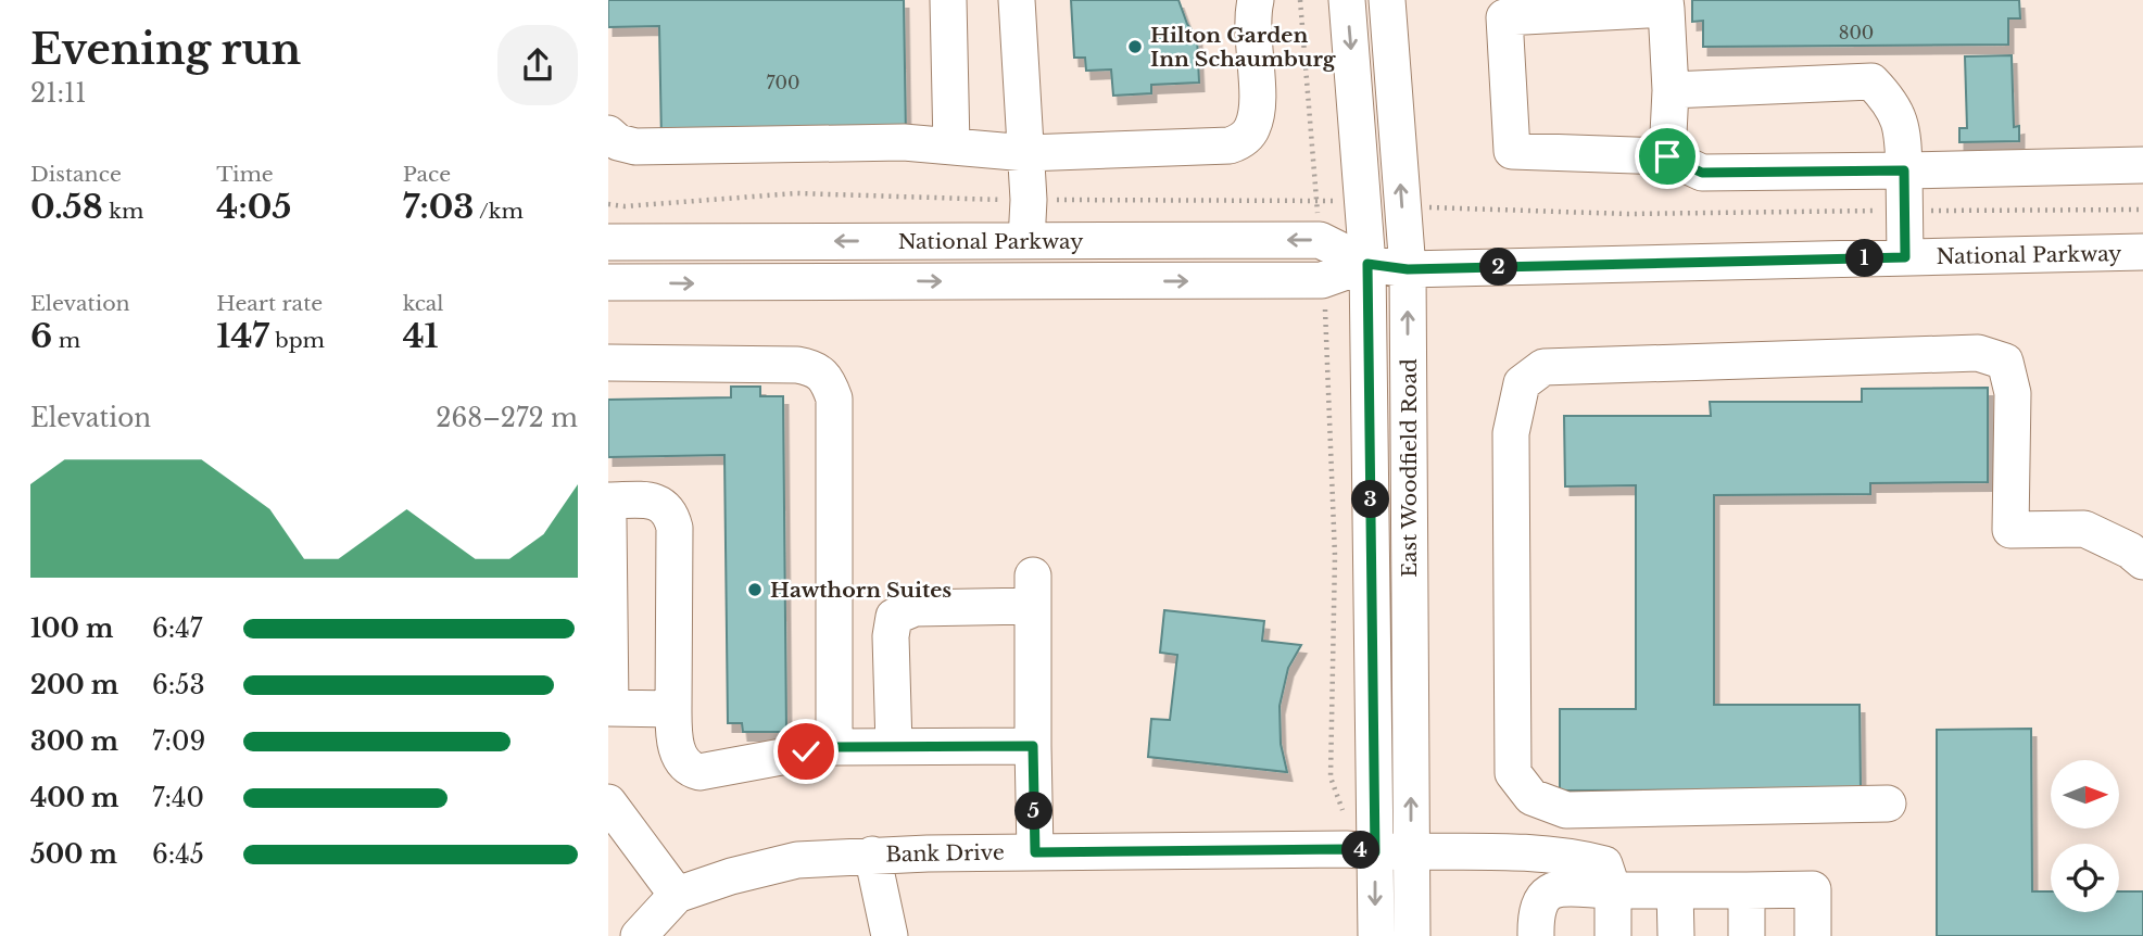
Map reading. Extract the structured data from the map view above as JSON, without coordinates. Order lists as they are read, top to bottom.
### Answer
{
  "streets": {
    "street": ["National Parkway", "East Woodfield Road", "Bank Drive"]
  },
  "crossings": [
    ["National Parkway", "East Woodfield Road"],
    ["East Woodfield Road", "Bank Drive"]
  ],
  "places": ["Hilton Garden Inn Schaumburg", "Hawthorn Suites"],
  "house_numbers": ["800", "700"],
  "north": "right",
  "page": {
    "heading": ["Evening run", "21:11"],
    "stats": [
      ["Distance", "0.58 km"],
      ["Time", "4:05"],
      ["Pace", "7:03 /km"],
      ["Elevation", "6 m"],
      ["Heart rate", "147 bpm"],
      ["kcal", "41"]
    ],
    "pins": [
      "1",
      "2",
      "3",
      "5",
      "4"
    ],
    "chart": ["Elevation", "268–272 m"],
    "list": [
      {
        "name": "100 m",
        "note": "6:47"
      },
      {
        "name": "200 m",
        "note": "6:53"
      },
      {
        "name": "300 m",
        "note": "7:09"
      },
      {
        "name": "400 m",
        "note": "7:40"
      },
      {
        "name": "500 m",
        "note": "6:45"
      }
    ]
  }
}
